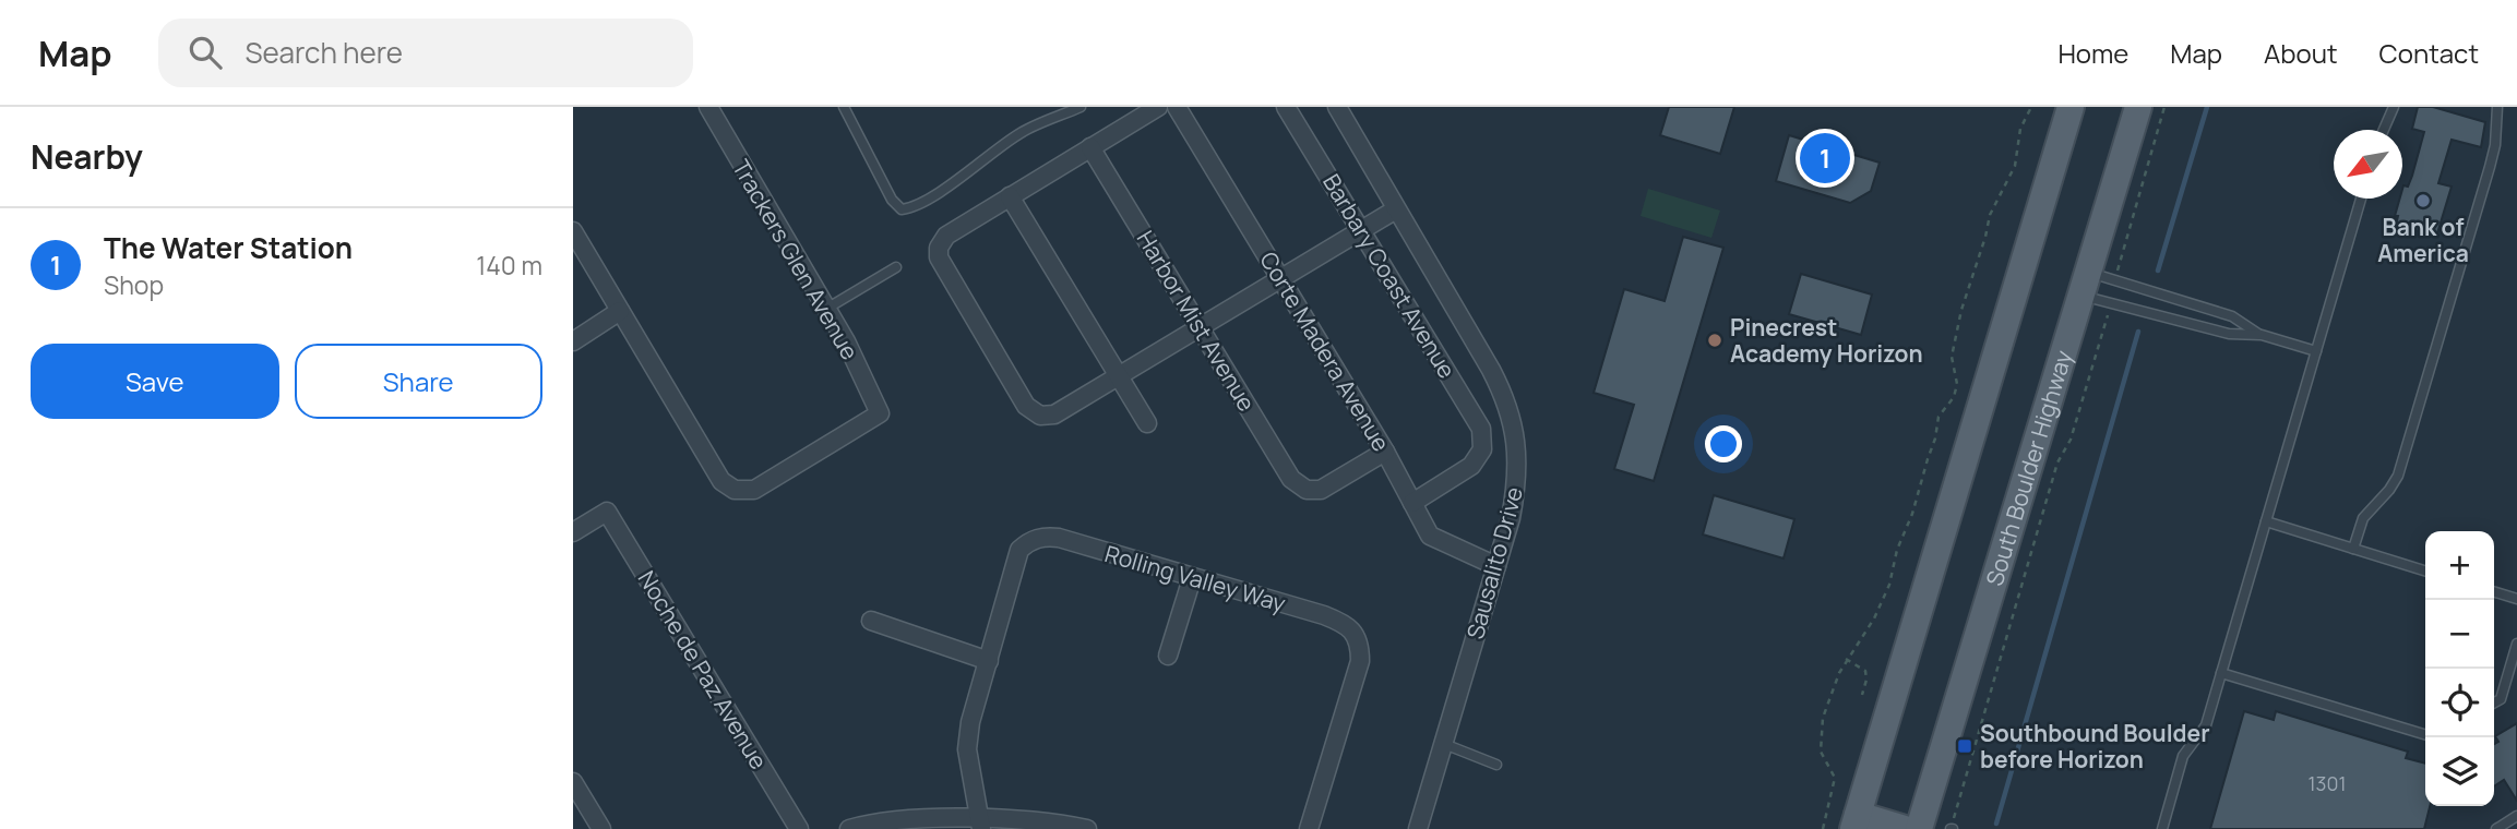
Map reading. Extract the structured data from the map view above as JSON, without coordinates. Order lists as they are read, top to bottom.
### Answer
{
  "streets": {
    "main road": ["South Boulder Highway"],
    "street": [
      "Trackers Glen Avenue",
      "Barbary Coast Avenue",
      "Harbor Mist Avenue",
      "Corte Madera Avenue",
      "Sausalito Drive",
      "Rolling Valley Way",
      "Noche de Paz Avenue"
    ]
  },
  "crossings": [
    ["Barbary Coast Avenue", "Corte Madera Avenue"],
    ["Harbor Mist Avenue", "Corte Madera Avenue"],
    ["Corte Madera Avenue", "Sausalito Drive"]
  ],
  "places": {
    "other": ["Bank of America", "Pinecrest Academy Horizon"],
    "transit": ["Southbound Boulder before Horizon"]
  },
  "house_numbers": ["1301"],
  "north": "bottom left",
  "page": {
    "header": "Map",
    "search": "Search here",
    "nav": [
      "Home",
      "Map",
      "About",
      "Contact"
    ],
    "heading": "Nearby",
    "pins": "1",
    "list": [
      {
        "mark": "1",
        "name": "The Water Station",
        "note": "Shop",
        "value": "140 m"
      }
    ],
    "buttons": ["Save", "Share"],
    "map_buttons": ["+", "−"]
  }
}
